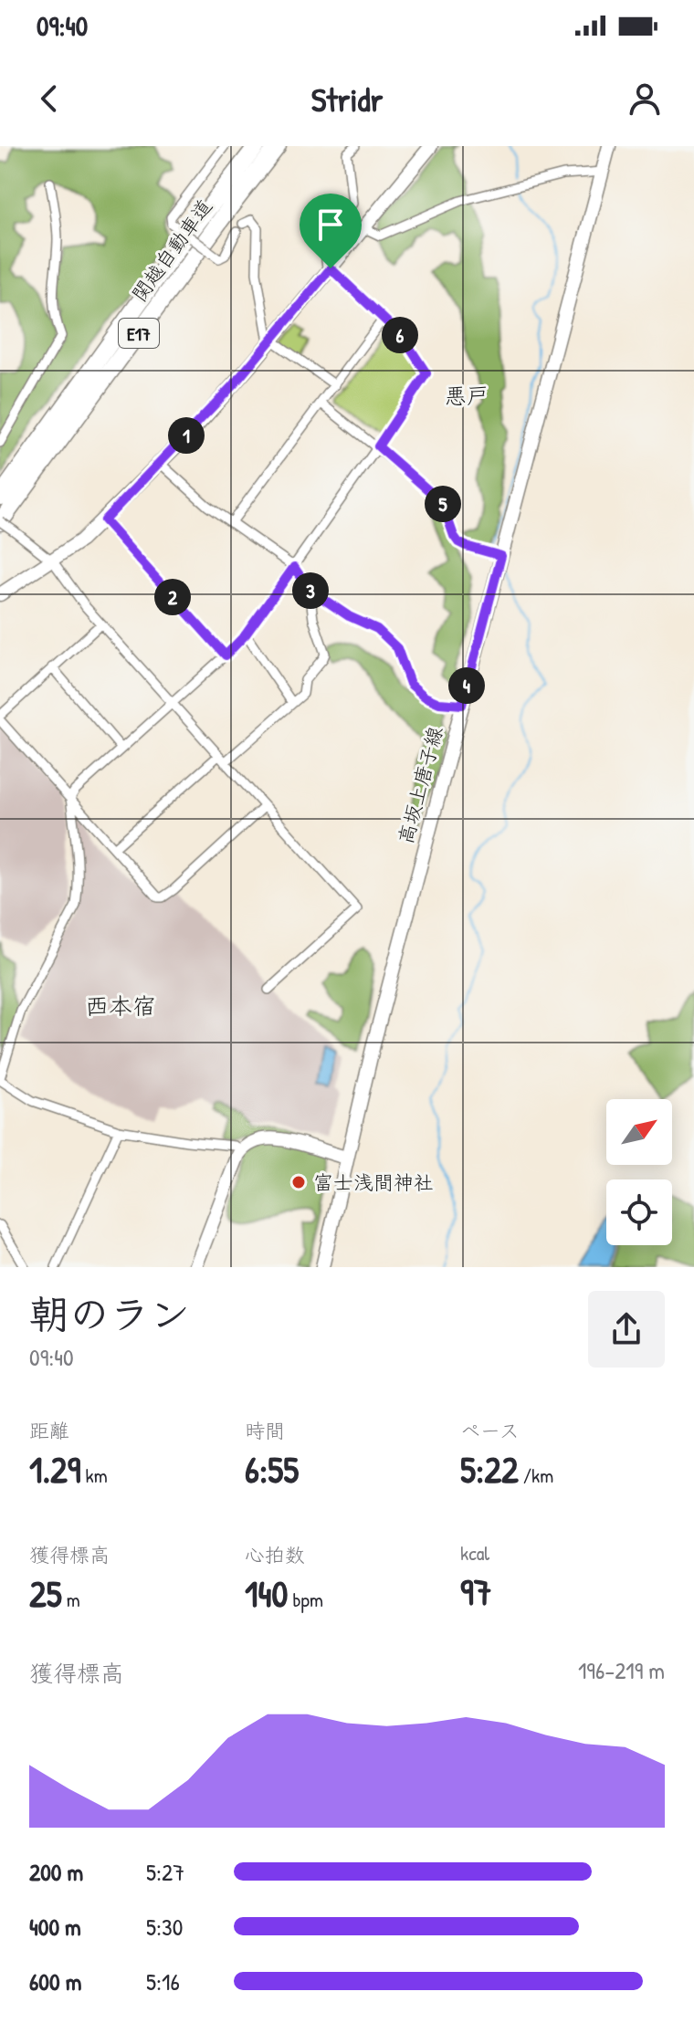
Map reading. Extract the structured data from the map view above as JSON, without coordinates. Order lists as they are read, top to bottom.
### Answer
{
  "streets": {
    "highway": ["関越自動車道", "E17"],
    "main road": ["高坂上唐子線"]
  },
  "districts": ["悪戸", "西本宿"],
  "places": ["富士浅間神社"],
  "north": "top right",
  "page": {
    "status": "09:40",
    "header": "Stridr",
    "pins": [
      "6",
      "1",
      "5",
      "3",
      "2",
      "4"
    ],
    "heading": ["朝のラン", "09:40"],
    "stats": [
      ["距離", "1.29 km"],
      ["時間", "6:55"],
      ["ペース", "5:22 /km"],
      ["獲得標高", "25 m"],
      ["心拍数", "140 bpm"],
      ["kcal", "97"]
    ],
    "chart": ["獲得標高", "196–219 m"],
    "list": [
      {
        "name": "200 m",
        "note": "5:27"
      },
      {
        "name": "400 m",
        "note": "5:30"
      },
      {
        "name": "600 m",
        "note": "5:16"
      }
    ]
  }
}
